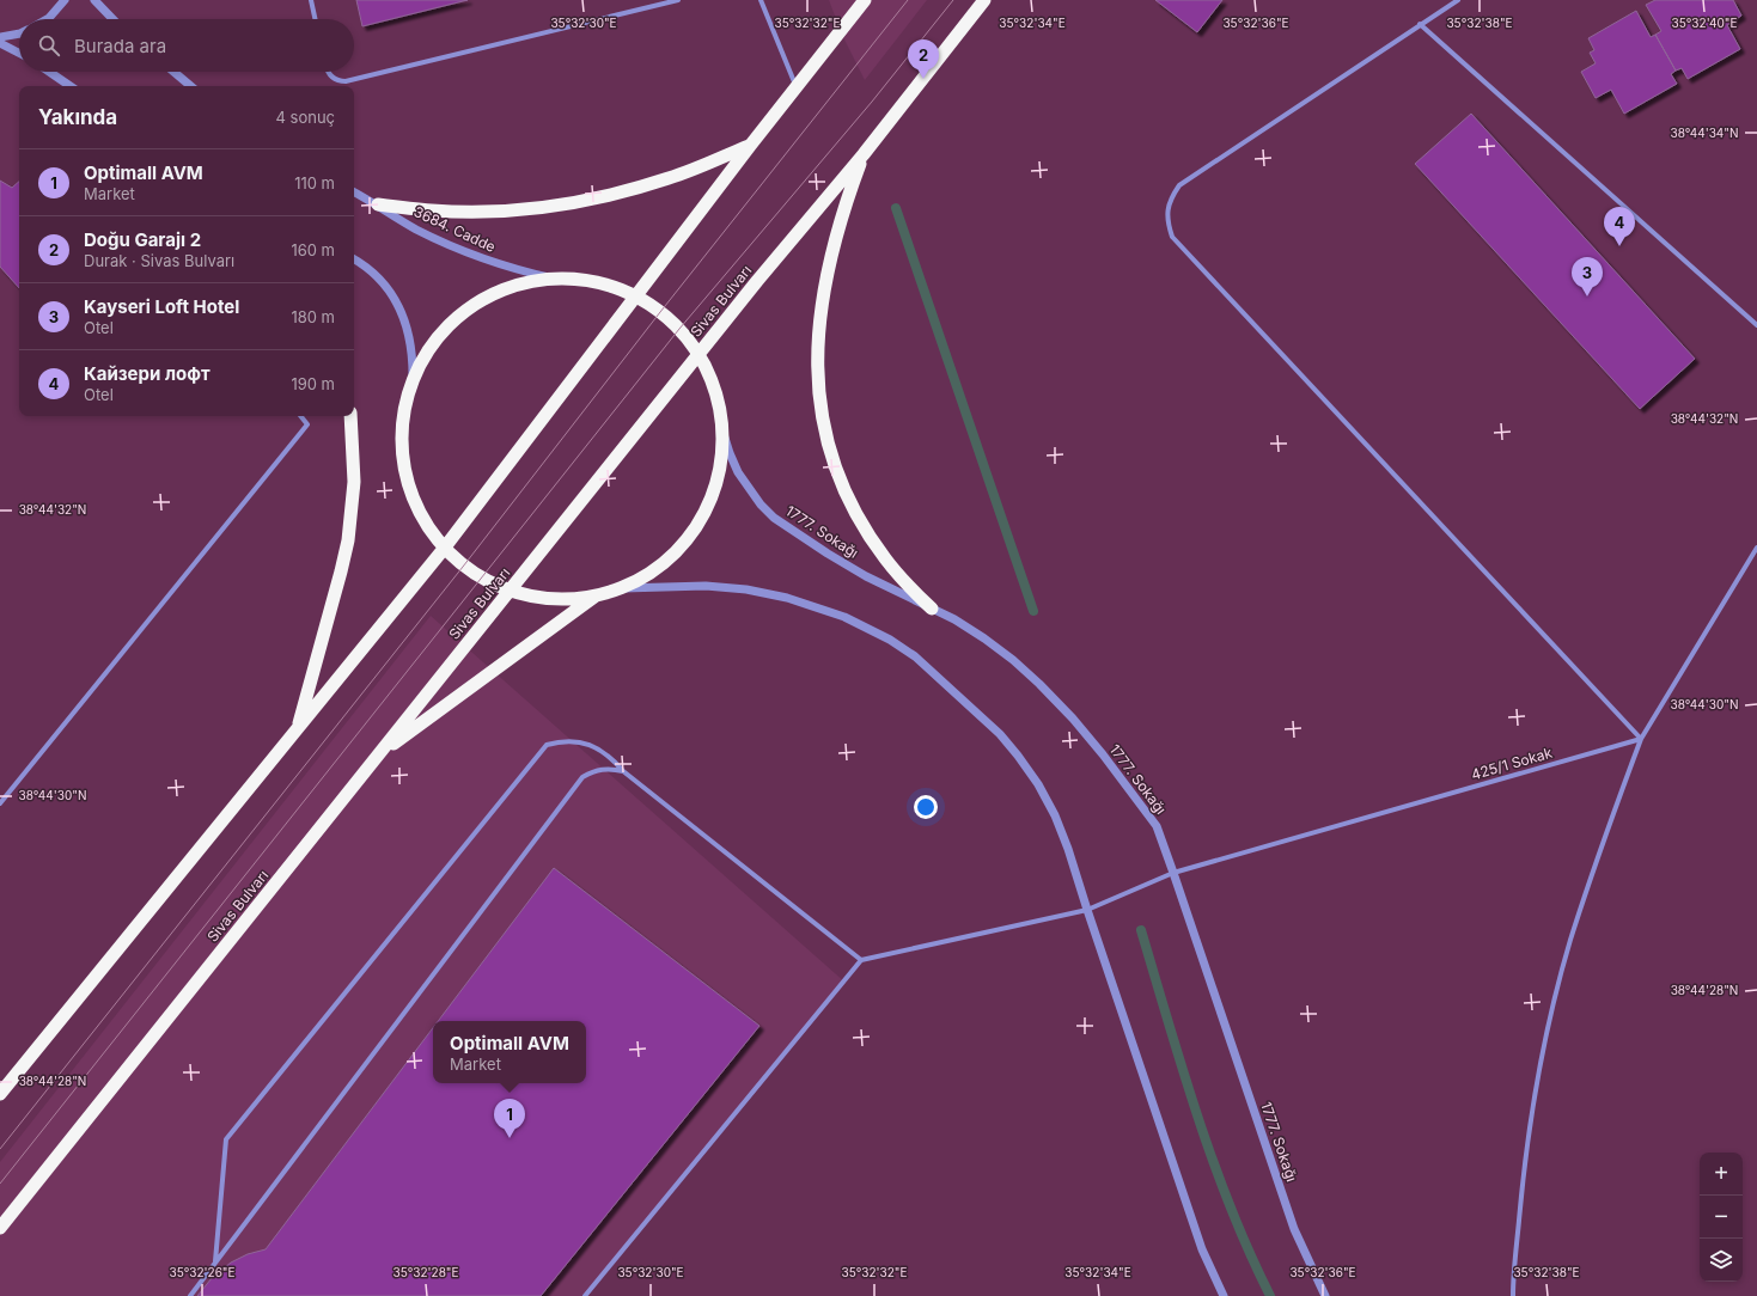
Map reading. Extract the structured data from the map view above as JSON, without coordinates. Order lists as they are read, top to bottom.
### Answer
{
  "streets": {
    "highway": ["Sivas Bulvarı"],
    "street": ["3684. Cadde", "1777. Sokağı", "425/1 Sokak"]
  },
  "crossings": [
    ["1777. Sokağı", "425/1 Sokak"]
  ],
  "page": {
    "search": "Burada ara",
    "pins": [
      "2",
      "4",
      "3",
      "1"
    ],
    "heading": ["Yakında", "4 sonuç"],
    "list": [
      {
        "mark": "1",
        "name": "Optimall AVM",
        "note": "Market",
        "value": "110 m"
      },
      {
        "mark": "2",
        "name": "Doğu Garajı 2",
        "note": "Durak · Sivas Bulvarı",
        "value": "160 m"
      },
      {
        "mark": "3",
        "name": "Kayseri Loft Hotel",
        "note": "Otel",
        "value": "180 m"
      },
      {
        "mark": "4",
        "name": "Кайзери лофт",
        "note": "Otel",
        "value": "190 m"
      }
    ],
    "popup": ["Optimall AVM", "Market"],
    "map_buttons": ["+", "−"]
  },
  "coordinates": [
    "35°32'40\"E",
    "35°32'30\"E",
    "35°32'32\"E",
    "35°32'34\"E",
    "35°32'36\"E",
    "35°32'38\"E",
    "38°44'34\"N",
    "38°44'32\"N",
    "38°44'30\"N",
    "38°44'28\"N",
    "35°32'26\"E",
    "35°32'28\"E"
  ]
}
